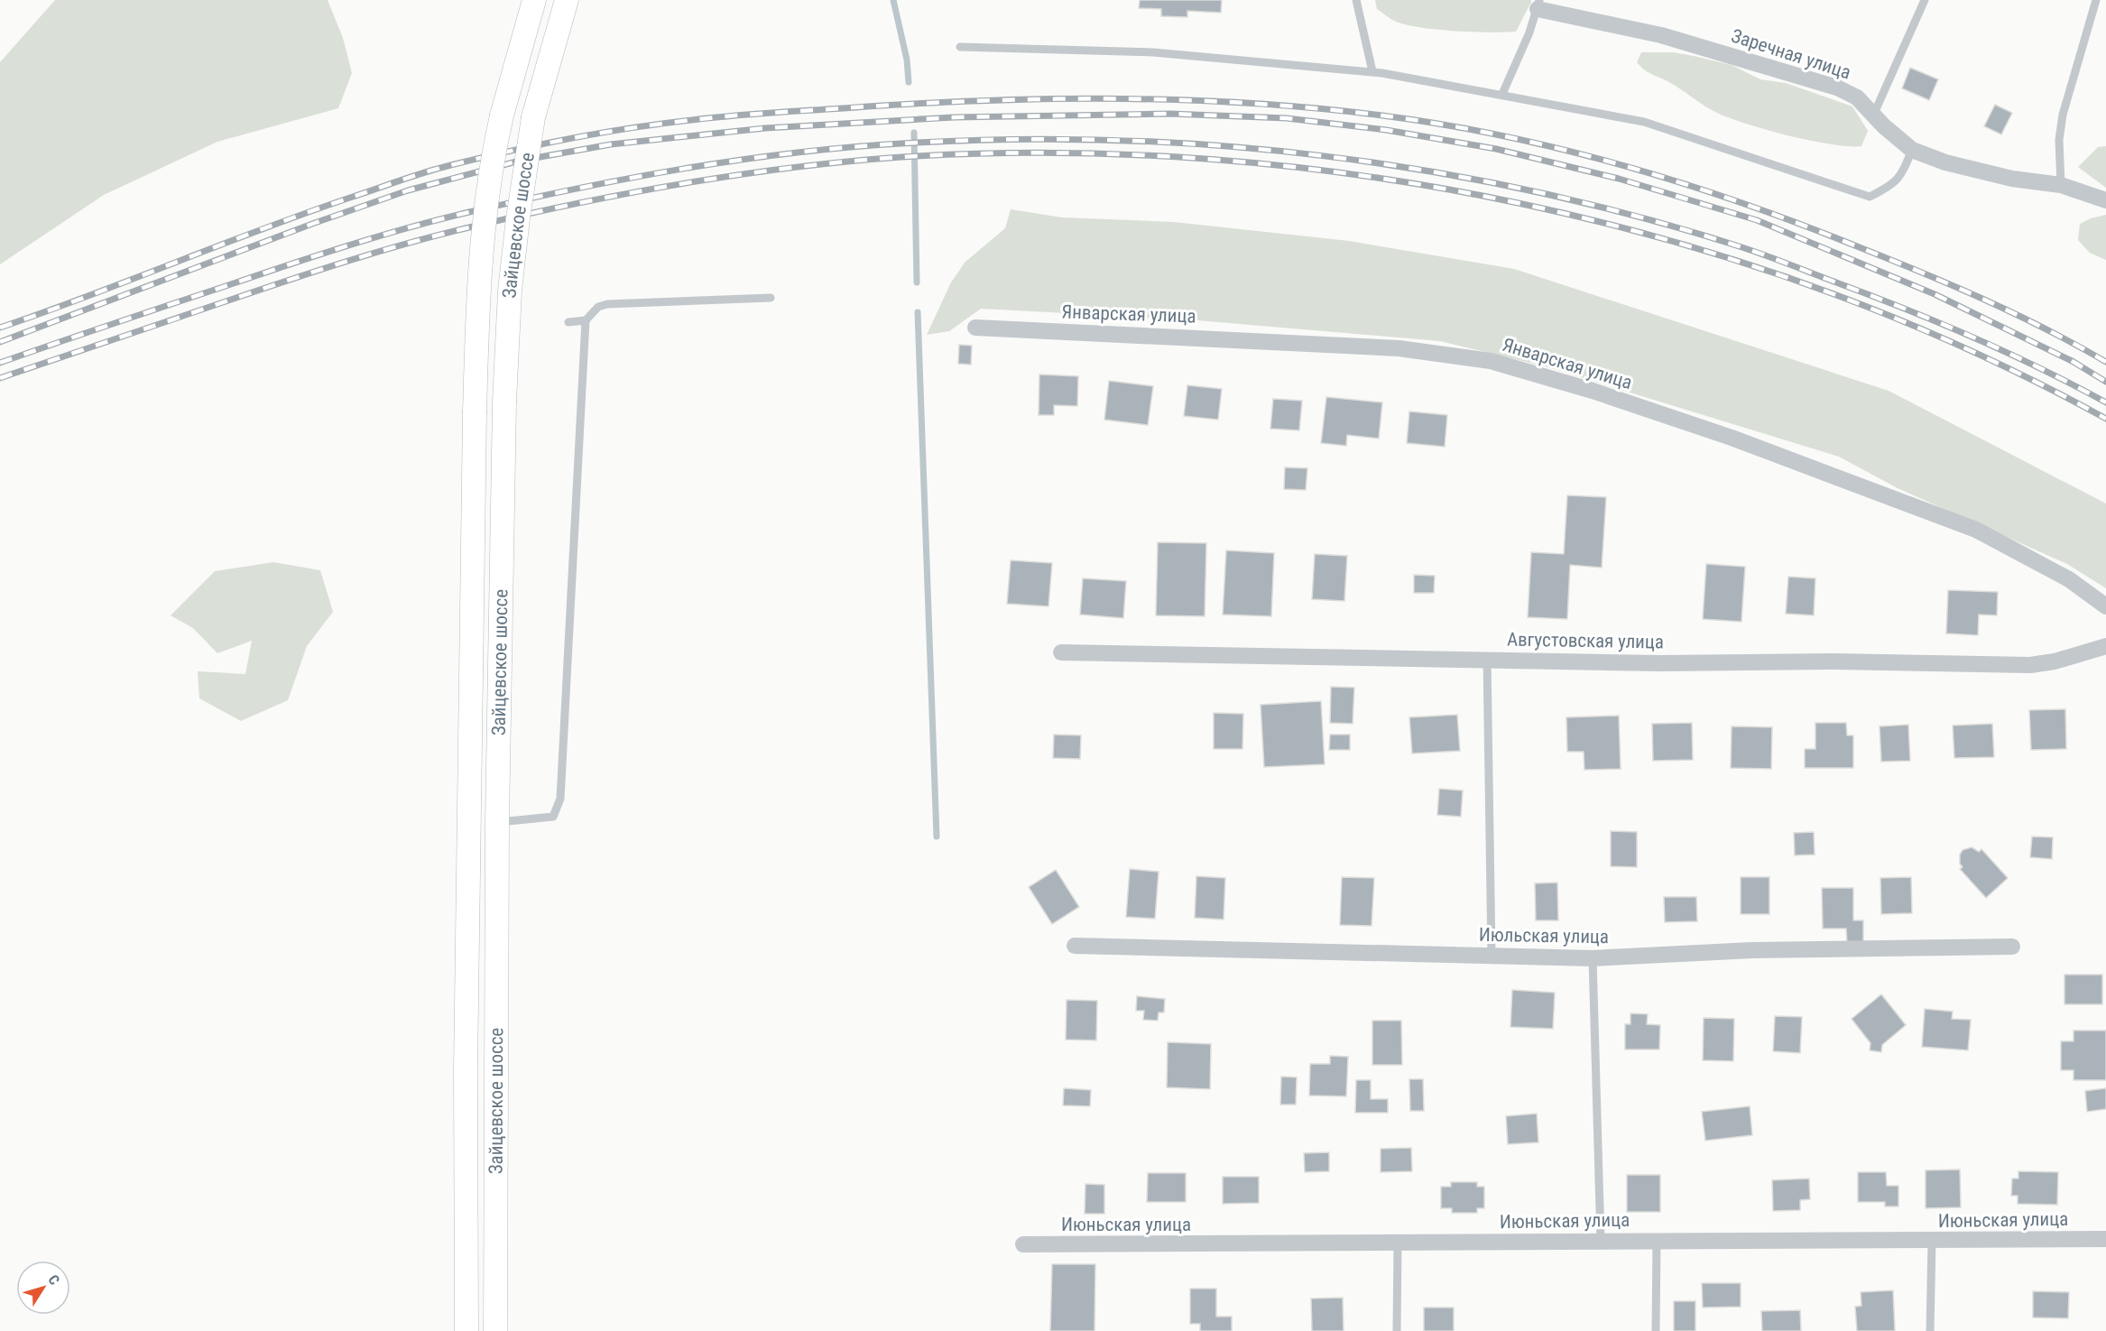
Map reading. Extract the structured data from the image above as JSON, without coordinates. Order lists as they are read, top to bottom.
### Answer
{
  "streets": {
    "main road": ["Зайцевское шоссе"],
    "street": [
      "Заречная улица",
      "Январская улица",
      "Августовская улица",
      "Июльская улица",
      "Июньская улица"
    ]
  },
  "north": "top right"
}
